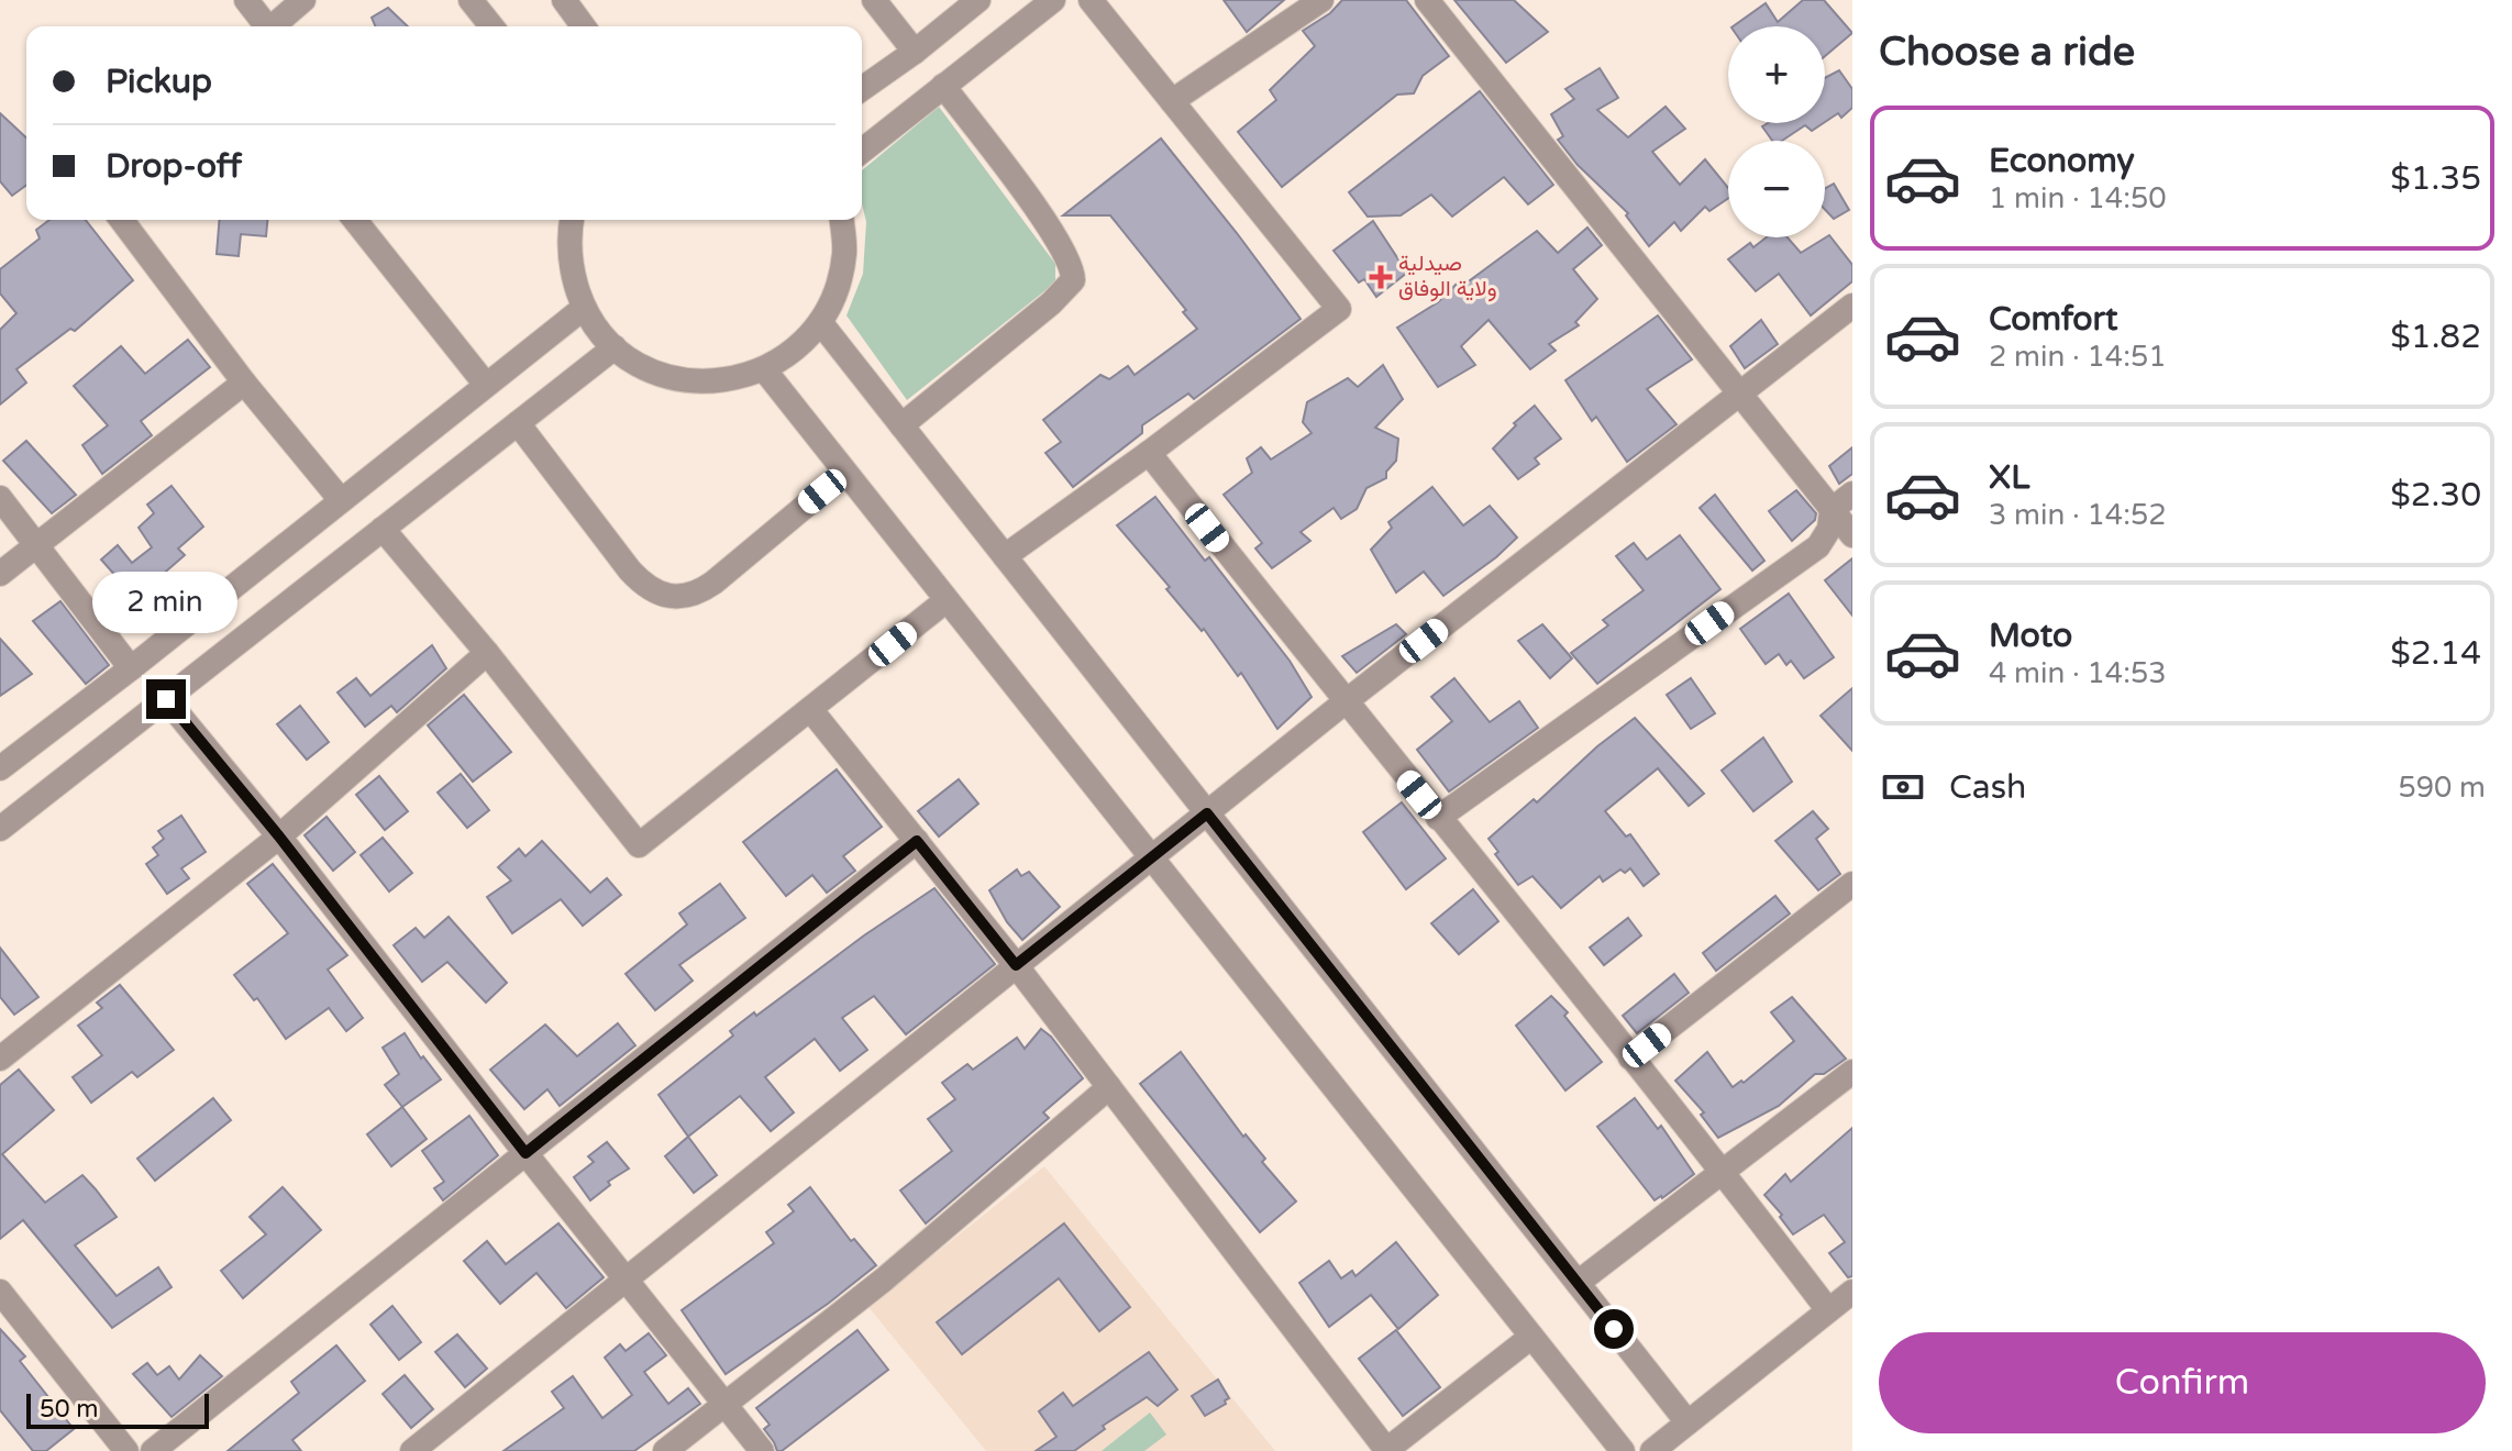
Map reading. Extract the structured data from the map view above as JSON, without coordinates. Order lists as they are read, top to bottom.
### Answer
{
  "places": {
    "health": ["صيدلية ولاية الوفاق"]
  },
  "scale_bar": "50 m",
  "page": {
    "heading": "Choose a ride",
    "map_buttons": ["+", "−"],
    "banner": ["Pickup", "Drop-off"],
    "list": [
      {
        "name": "Economy",
        "note": "1 min · 14:50",
        "value": "$1.35"
      },
      {
        "name": "Comfort",
        "note": "2 min · 14:51",
        "value": "$1.82"
      },
      {
        "name": "XL",
        "note": "3 min · 14:52",
        "value": "$2.30"
      },
      {
        "name": "Moto",
        "note": "4 min · 14:53",
        "value": "$2.14"
      }
    ],
    "bubble": "2 min",
    "pay": ["Cash", "590 m"],
    "buttons": "Confirm",
    "scale": "50 m"
  }
}
